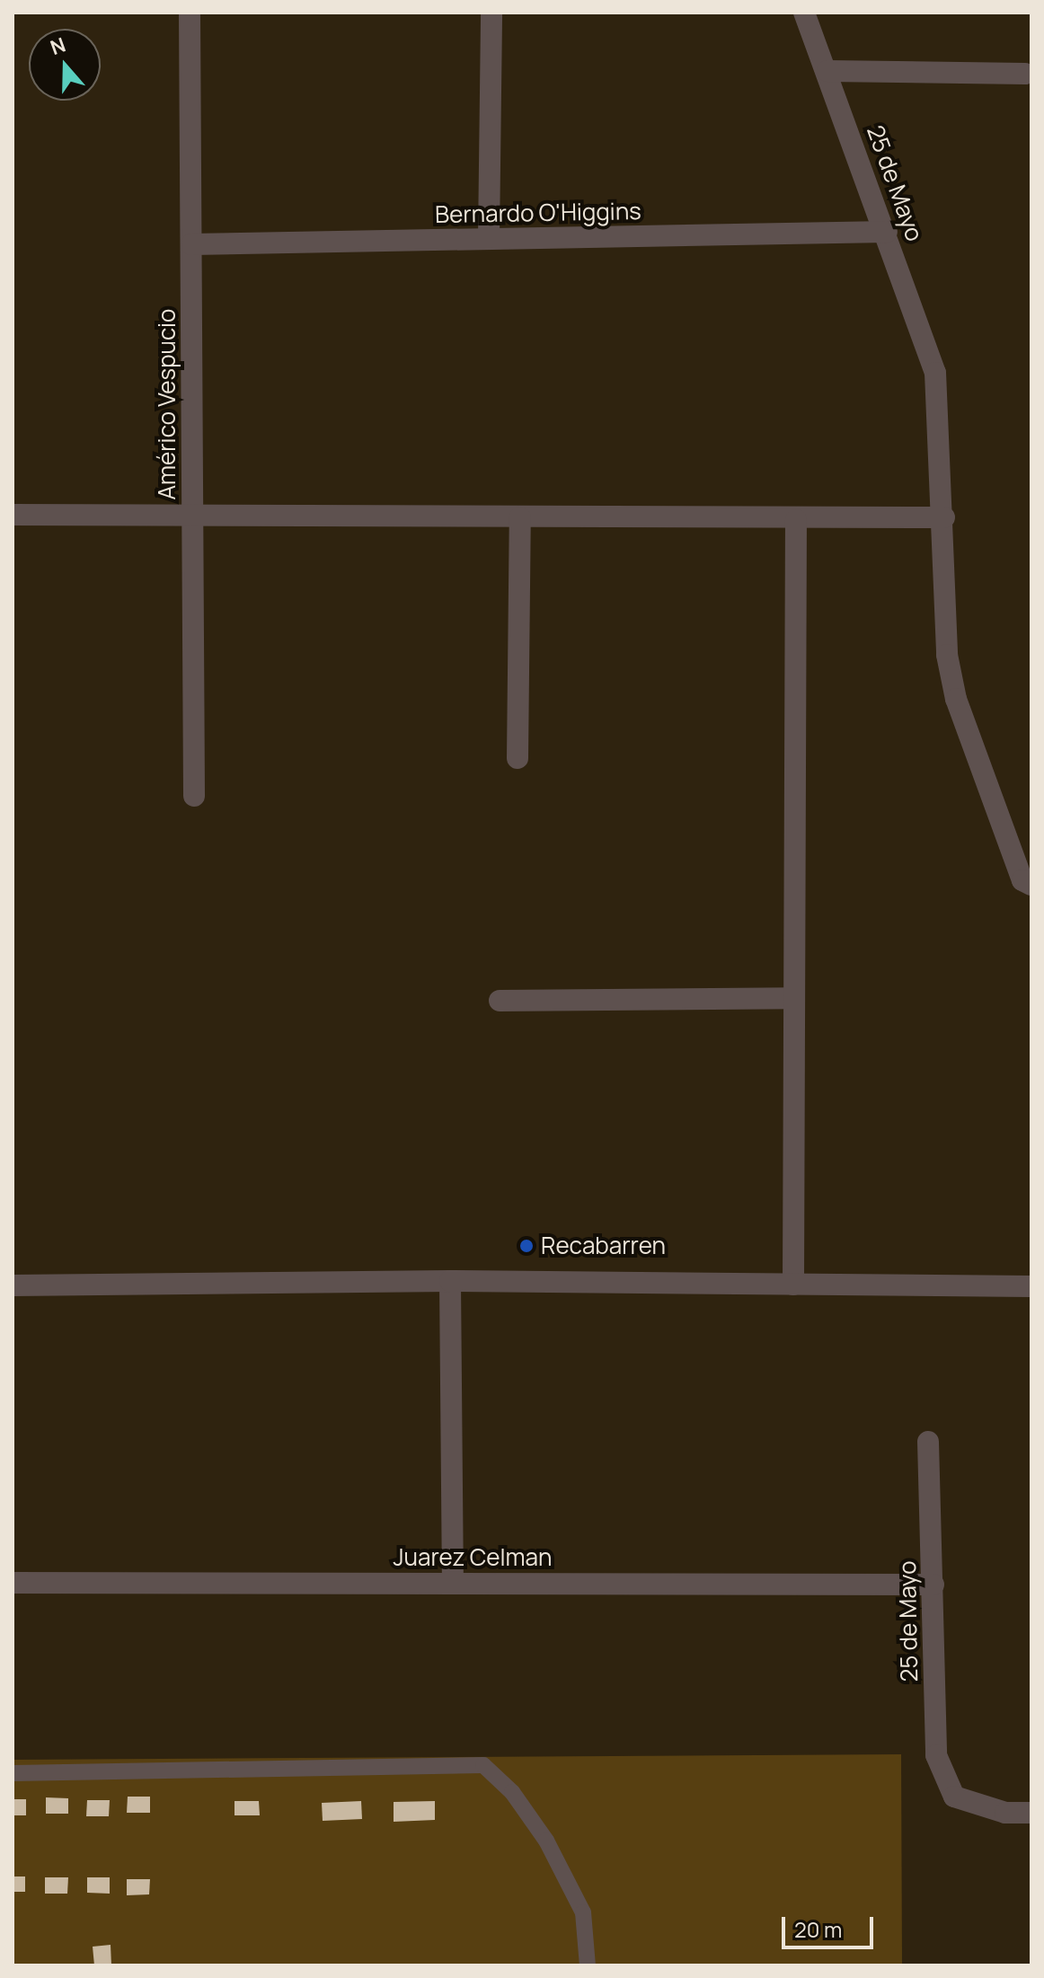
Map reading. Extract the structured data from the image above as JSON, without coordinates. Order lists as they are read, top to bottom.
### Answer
{
  "streets": {
    "street": [
      "25 de Mayo",
      "Bernardo O'Higgins",
      "Américo Vespucio",
      "Juarez Celman"
    ]
  },
  "crossings": [
    ["25 de Mayo", "Bernardo O'Higgins"],
    ["25 de Mayo", "Juarez Celman"],
    ["Bernardo O'Higgins", "Américo Vespucio"]
  ],
  "places": ["Recabarren"],
  "scale_bar": "20 m",
  "north": "top"
}
